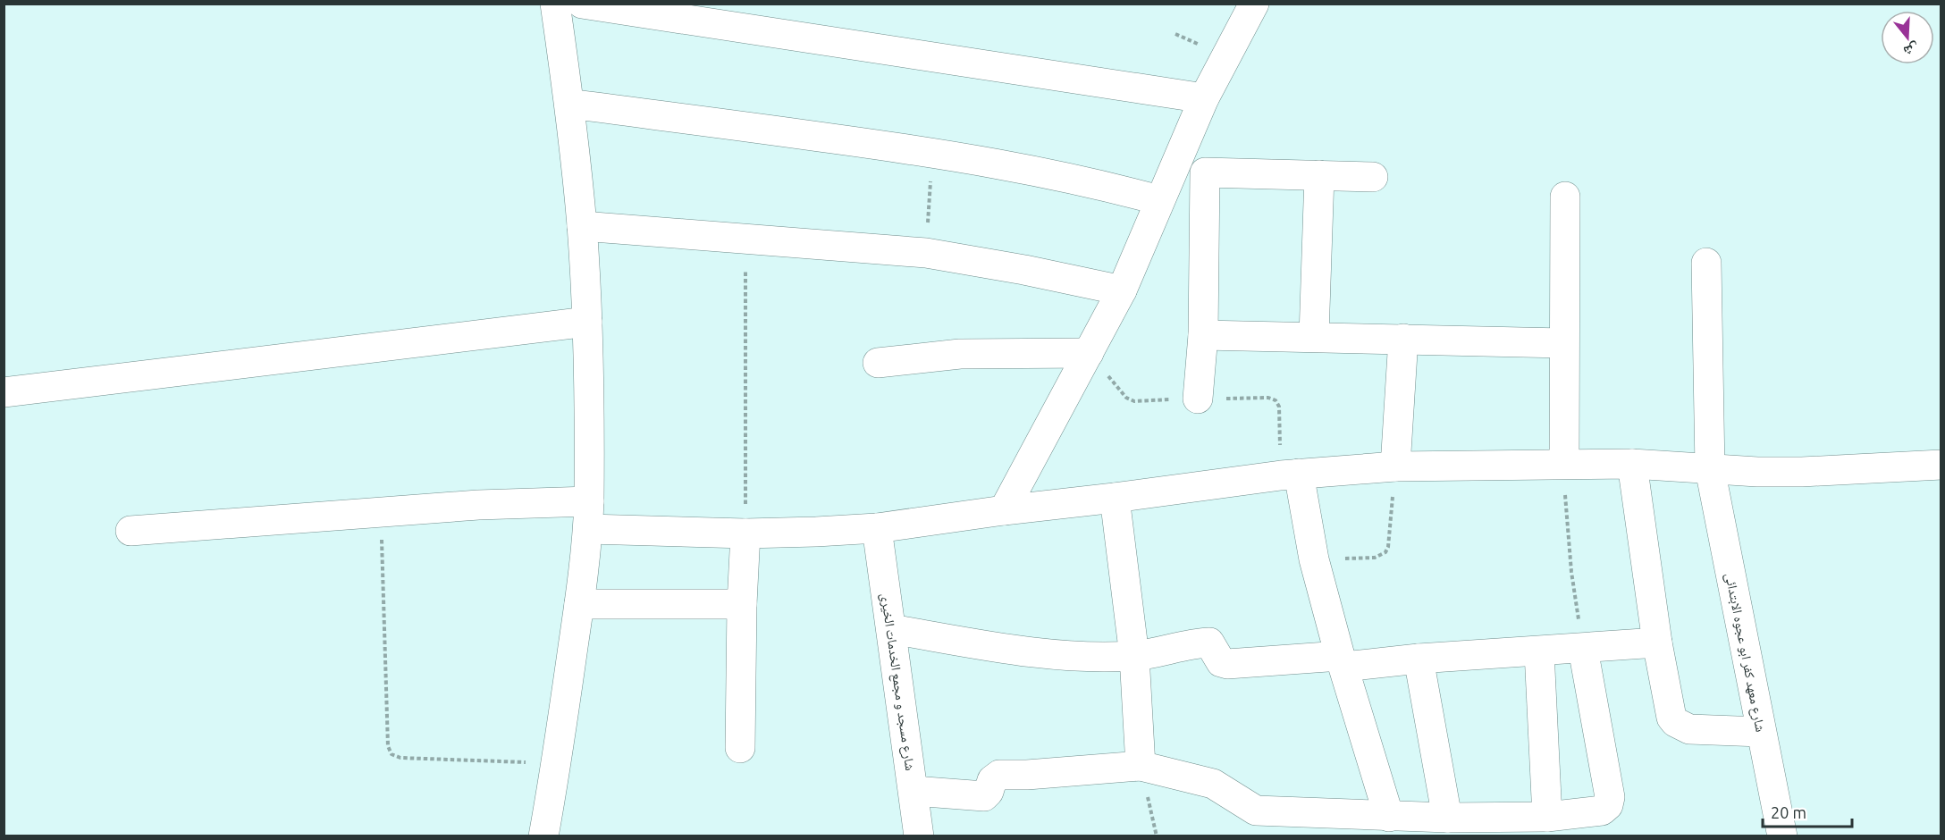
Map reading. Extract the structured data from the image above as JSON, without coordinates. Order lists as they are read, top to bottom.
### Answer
{
  "streets": {
    "street": ["شارع معهد كفر ابو عجوه الابتدائى", "شارع مسجد و مجمع الخدمات الخيرى"]
  },
  "scale_bar": "20 m",
  "north": "bottom"
}
